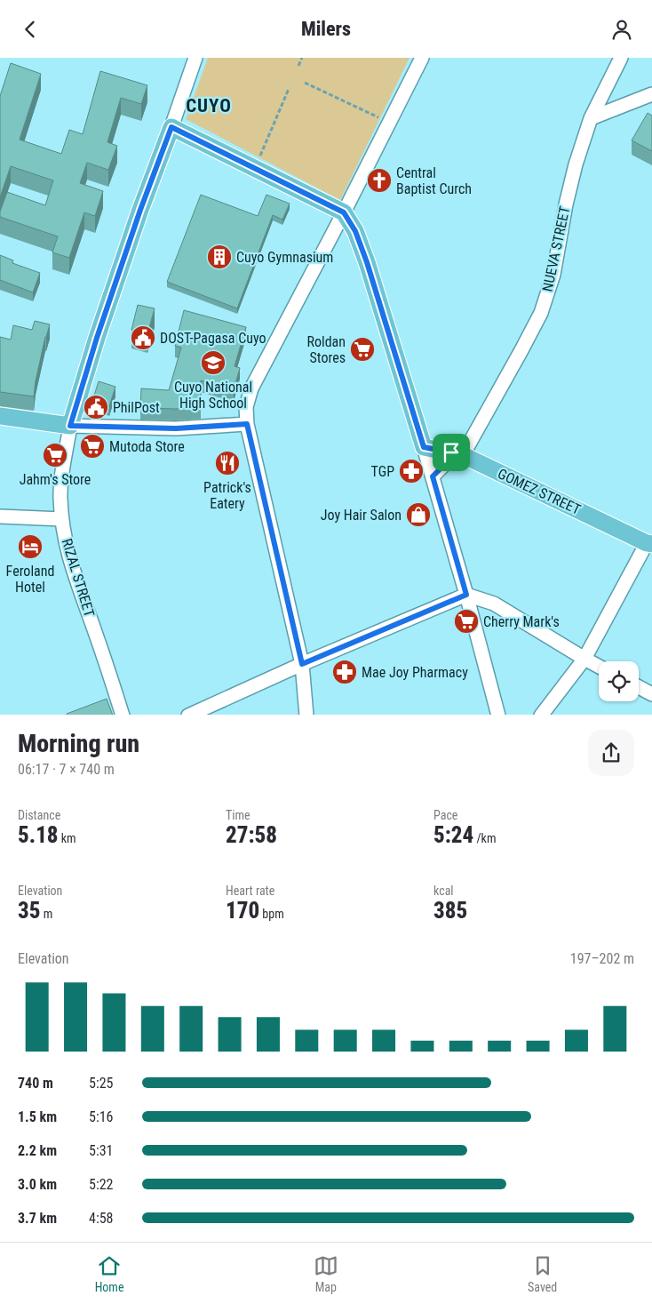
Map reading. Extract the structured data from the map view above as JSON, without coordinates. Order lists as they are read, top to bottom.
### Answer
{
  "streets": {
    "main road": ["GOMEZ STREET", "RIZAL STREET"],
    "street": ["NUEVA STREET"]
  },
  "crossings": [
    ["NUEVA STREET", "GOMEZ STREET"]
  ],
  "districts": ["CUYO"],
  "places": {
    "church": ["Central Baptist Curch"],
    "building": ["Cuyo Gymnasium"],
    "public building": ["DOST-Pagasa Cuyo", "PhilPost"],
    "supermarket": [
      "Roldan Stores",
      "Mutoda Store",
      "Jahm's Store",
      "Cherry Mark's"
    ],
    "school or university": ["Cuyo National High School"],
    "restaurant": ["Patrick's Eatery"],
    "pharmacy": ["TGP", "Mae Joy Pharmacy"],
    "shop": ["Joy Hair Salon"],
    "hotel": ["Feroland Hotel"]
  },
  "page": {
    "header": "Milers",
    "heading": ["Morning run", "06:17 · 7 × 740 m"],
    "stats": [
      ["Distance", "5.18 km"],
      ["Time", "27:58"],
      ["Pace", "5:24 /km"],
      ["Elevation", "35 m"],
      ["Heart rate", "170 bpm"],
      ["kcal", "385"]
    ],
    "chart": ["Elevation", "197–202 m"],
    "list": [
      {
        "name": "740 m",
        "note": "5:25"
      },
      {
        "name": "1.5 km",
        "note": "5:16"
      },
      {
        "name": "2.2 km",
        "note": "5:31"
      },
      {
        "name": "3.0 km",
        "note": "5:22"
      },
      {
        "name": "3.7 km",
        "note": "4:58"
      }
    ],
    "tabs": ["Home", "Map", "Saved"]
  }
}
